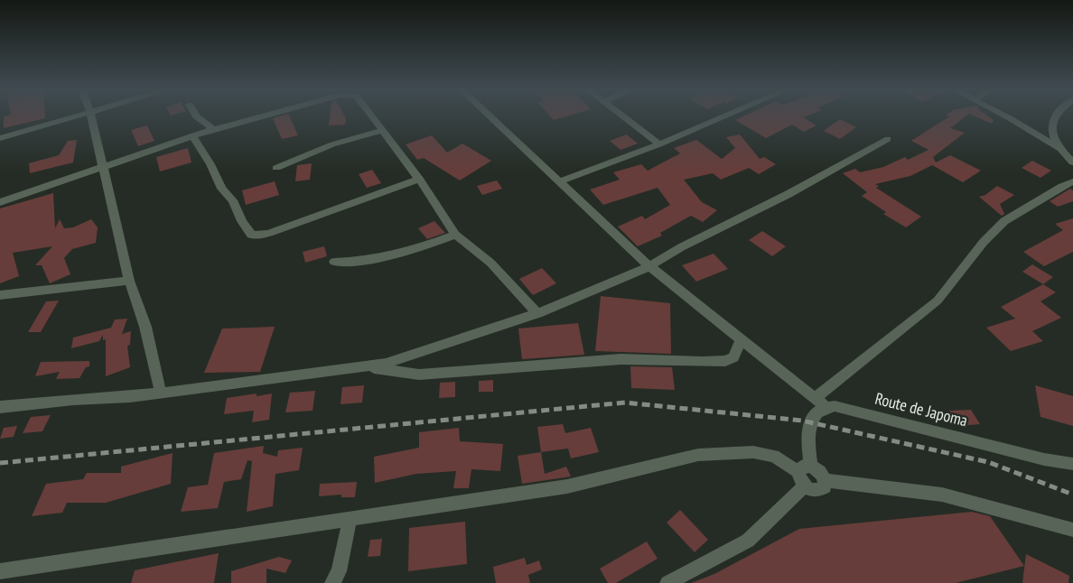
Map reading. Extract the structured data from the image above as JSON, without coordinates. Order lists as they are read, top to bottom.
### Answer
{
  "streets": {
    "street": ["Route de Japoma"]
  }
}
